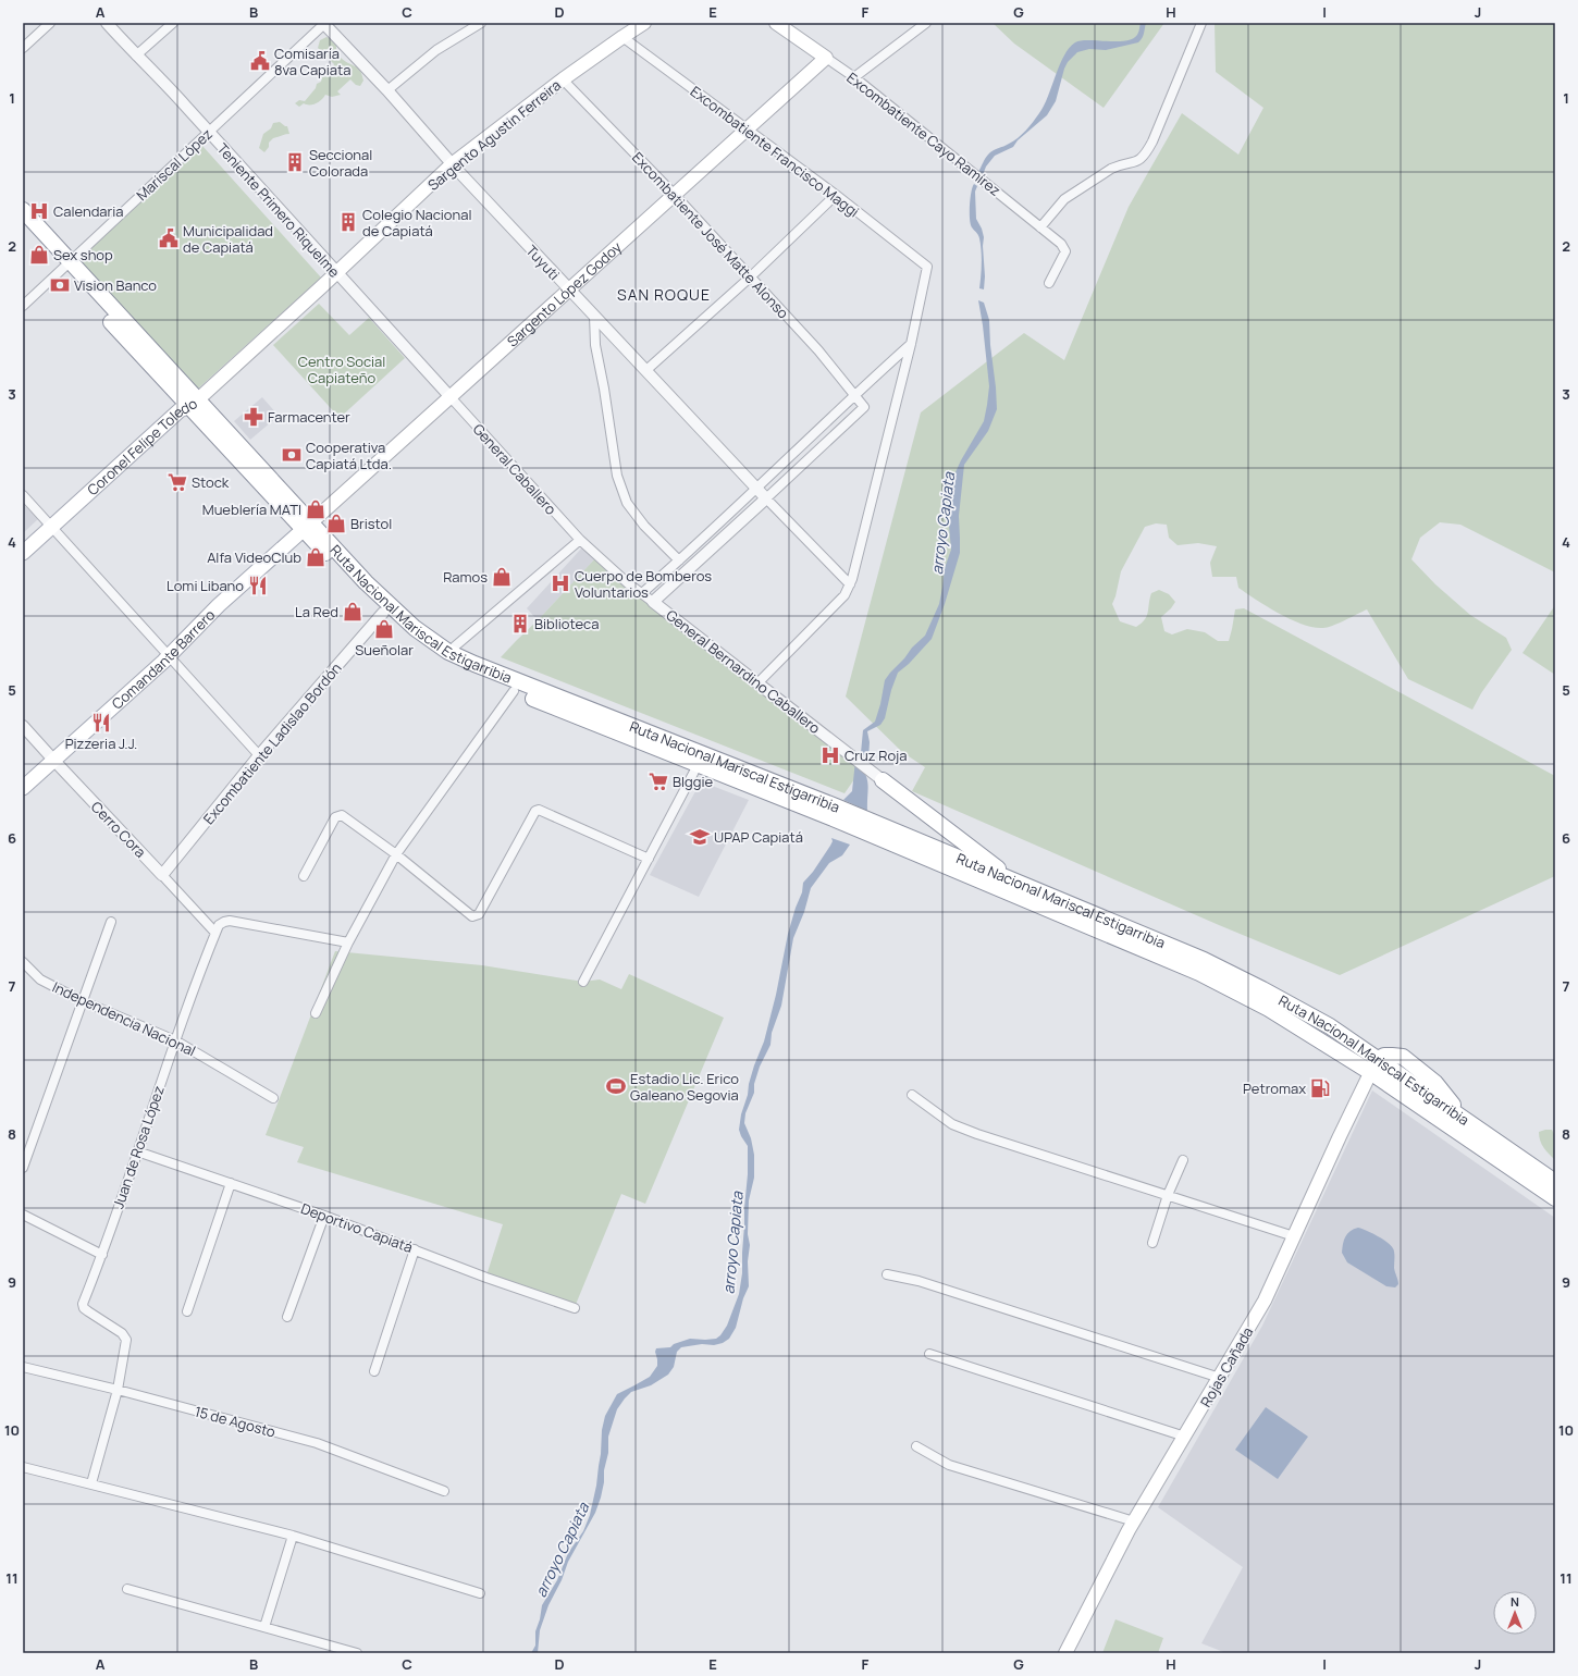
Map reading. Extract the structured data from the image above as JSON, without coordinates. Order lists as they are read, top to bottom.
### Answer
{
  "streets": {
    "highway": ["Ruta Nacional Mariscal Estigarribia"],
    "main road": [
      "Excombatiente Cayo Ramírez",
      "Sargento Agustin Ferreira",
      "Sargento López Godoy",
      "Coronel Felipe Toledo",
      "Comandante Barrero",
      "Rojas Cañada"
    ],
    "street": [
      "Excombatiente Francisco Maggi",
      "Mariscal López",
      "Teniente Primero Riquelme",
      "Excombatiente José Matte Alonso",
      "Tuyuti",
      "General Caballero",
      "General Bernardino Caballero",
      "Excombatiente Ladislao Bordón",
      "Cerro Cora",
      "Independencia Nacional",
      "Juan de Rosa López",
      "Deportivo Capiatá",
      "15 de Agosto"
    ]
  },
  "crossings": [
    ["Excombatiente Cayo Ramírez", "Sargento López Godoy"],
    ["Sargento Agustin Ferreira", "Excombatiente Francisco Maggi"],
    ["Sargento Agustin Ferreira", "Teniente Primero Riquelme"],
    ["Sargento Agustin Ferreira", "Excombatiente José Matte Alonso"],
    ["Sargento Agustin Ferreira", "Tuyuti"],
    ["Sargento Agustin Ferreira", "Coronel Felipe Toledo"],
    ["Sargento Agustin Ferreira", "Ruta Nacional Mariscal Estigarribia"],
    ["Excombatiente Francisco Maggi", "Sargento López Godoy"],
    ["Mariscal López", "Teniente Primero Riquelme"],
    ["Mariscal López", "Tuyuti"],
    ["Mariscal López", "Ruta Nacional Mariscal Estigarribia"],
    ["Teniente Primero Riquelme", "Sargento López Godoy"],
    ["Teniente Primero Riquelme", "General Caballero"],
    ["Excombatiente José Matte Alonso", "Tuyuti"],
    ["Excombatiente José Matte Alonso", "Sargento López Godoy"],
    ["Tuyuti", "Sargento López Godoy"],
    ["Sargento López Godoy", "General Caballero"],
    ["Sargento López Godoy", "Ruta Nacional Mariscal Estigarribia"],
    ["Sargento López Godoy", "Comandante Barrero"],
    ["Coronel Felipe Toledo", "Ruta Nacional Mariscal Estigarribia"],
    ["General Caballero", "General Bernardino Caballero"],
    ["Ruta Nacional Mariscal Estigarribia", "Comandante Barrero"],
    ["Ruta Nacional Mariscal Estigarribia", "Excombatiente Ladislao Bordón"],
    ["Ruta Nacional Mariscal Estigarribia", "Rojas Cañada"],
    ["Comandante Barrero", "Cerro Cora"],
    ["Excombatiente Ladislao Bordón", "Cerro Cora"],
    ["Cerro Cora", "Juan de Rosa López"],
    ["Independencia Nacional", "Juan de Rosa López"],
    ["Juan de Rosa López", "Deportivo Capiatá"],
    ["Juan de Rosa López", "15 de Agosto"]
  ],
  "districts": ["SAN ROQUE"],
  "water": ["arroyo Capiata"],
  "parks": ["Centro Social Capiateño"],
  "places": {
    "public building": ["Comisaría 8va Capiata", "Municipalidad de Capiatá"],
    "building": ["Seccional Colorada", "Colegio Nacional de Capiatá", "Biblioteca"],
    "hospital": ["Calendaria", "Cuerpo de Bomberos Voluntarios", "Cruz Roja"],
    "shop": [
      "Sex shop",
      "Mueblería MATI",
      "Bristol",
      "Alfa VideoClub",
      "Ramos",
      "La Red",
      "Sueñolar"
    ],
    "bank": ["Vision Banco", "Cooperativa Capiatá Ltda."],
    "pharmacy": ["Farmacenter"],
    "supermarket": ["Stock", "BIggie"],
    "restaurant": ["Lomi Libano", "Pizzeria J.J."],
    "school or university": ["UPAP Capiatá"],
    "sports": ["Estadio Lic. Erico Galeano Segovia"],
    "fuel station": ["Petromax"]
  },
  "north": "top",
  "grid": {
    "columns": [
      "A",
      "B",
      "C",
      "D",
      "E",
      "F",
      "G",
      "H",
      "I",
      "J"
    ],
    "rows": [
      "1",
      "2",
      "3",
      "4",
      "5",
      "6",
      "7",
      "8",
      "9",
      "10",
      "11"
    ]
  }
}
